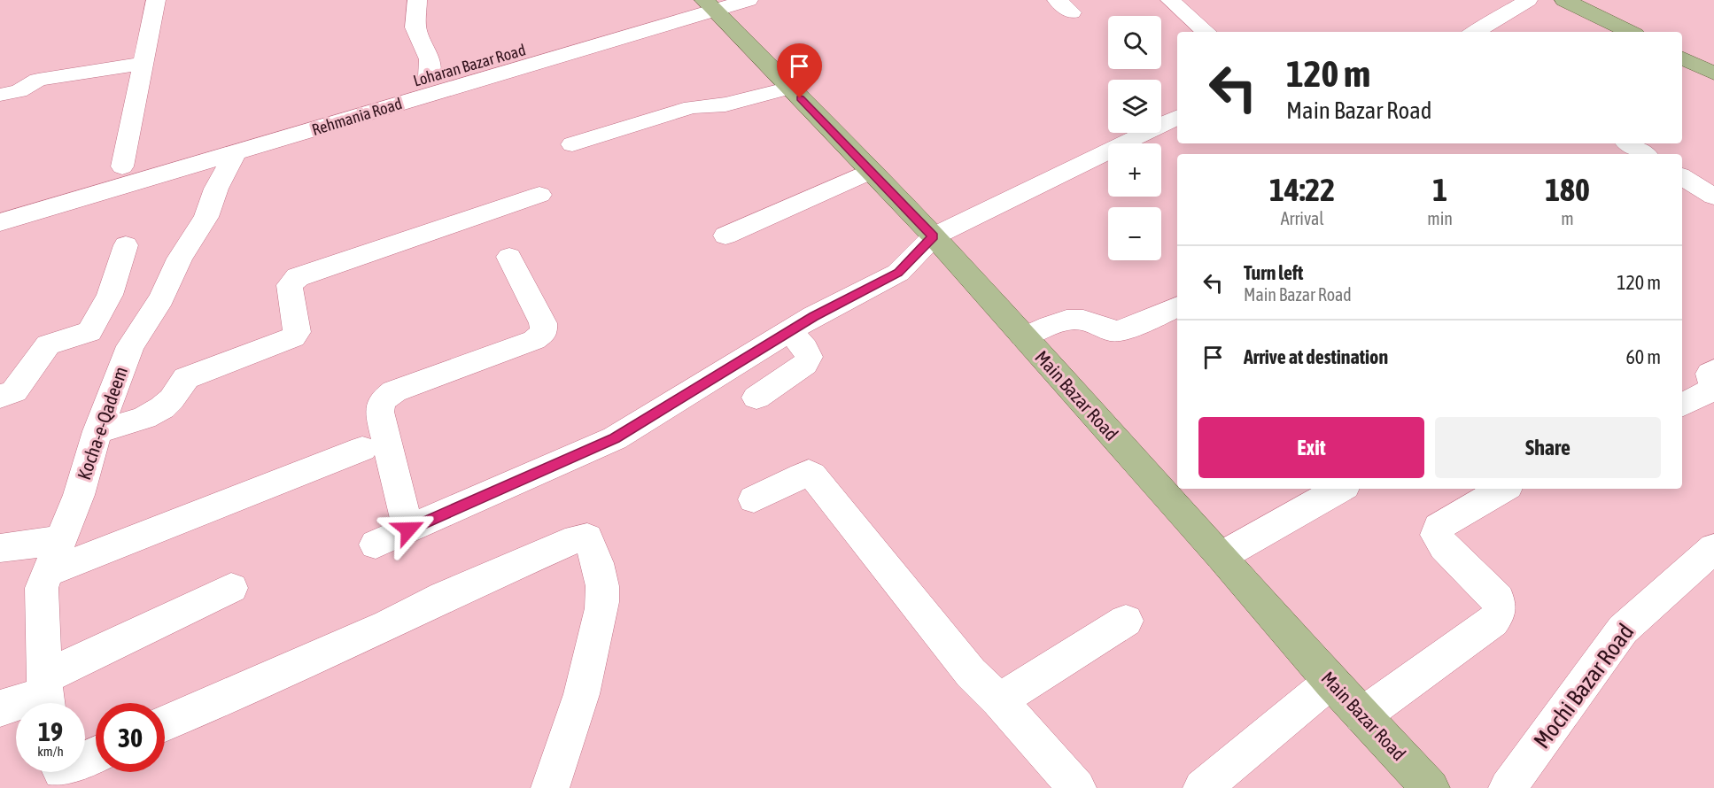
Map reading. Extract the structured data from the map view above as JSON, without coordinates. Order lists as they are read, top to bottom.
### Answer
{
  "streets": {
    "main road": ["Main Bazar Road"],
    "street": [
      "Loharan Bazar Road",
      "Rehmania Road",
      "Kocha-e-Qadeem",
      "Mochi Bazar Road"
    ]
  },
  "crossings": [
    ["Loharan Bazar Road", "Rehmania Road"],
    ["Loharan Bazar Road", "Main Bazar Road"],
    ["Rehmania Road", "Main Bazar Road"],
    ["Rehmania Road", "Kocha-e-Qadeem"]
  ],
  "page": {
    "map_buttons": ["+", "−"],
    "turn": ["120 m", "Main Bazar Road"],
    "eta": [
      "14:22",
      "Arrival",
      "1",
      "min",
      "180",
      "m"
    ],
    "list": [
      {
        "name": "Turn left",
        "note": "Main Bazar Road",
        "value": "120 m"
      },
      {
        "name": "Arrive at destination",
        "value": "60 m"
      }
    ],
    "buttons": ["Exit", "Share"],
    "speed": "19 km/h",
    "limit": "30"
  }
}
